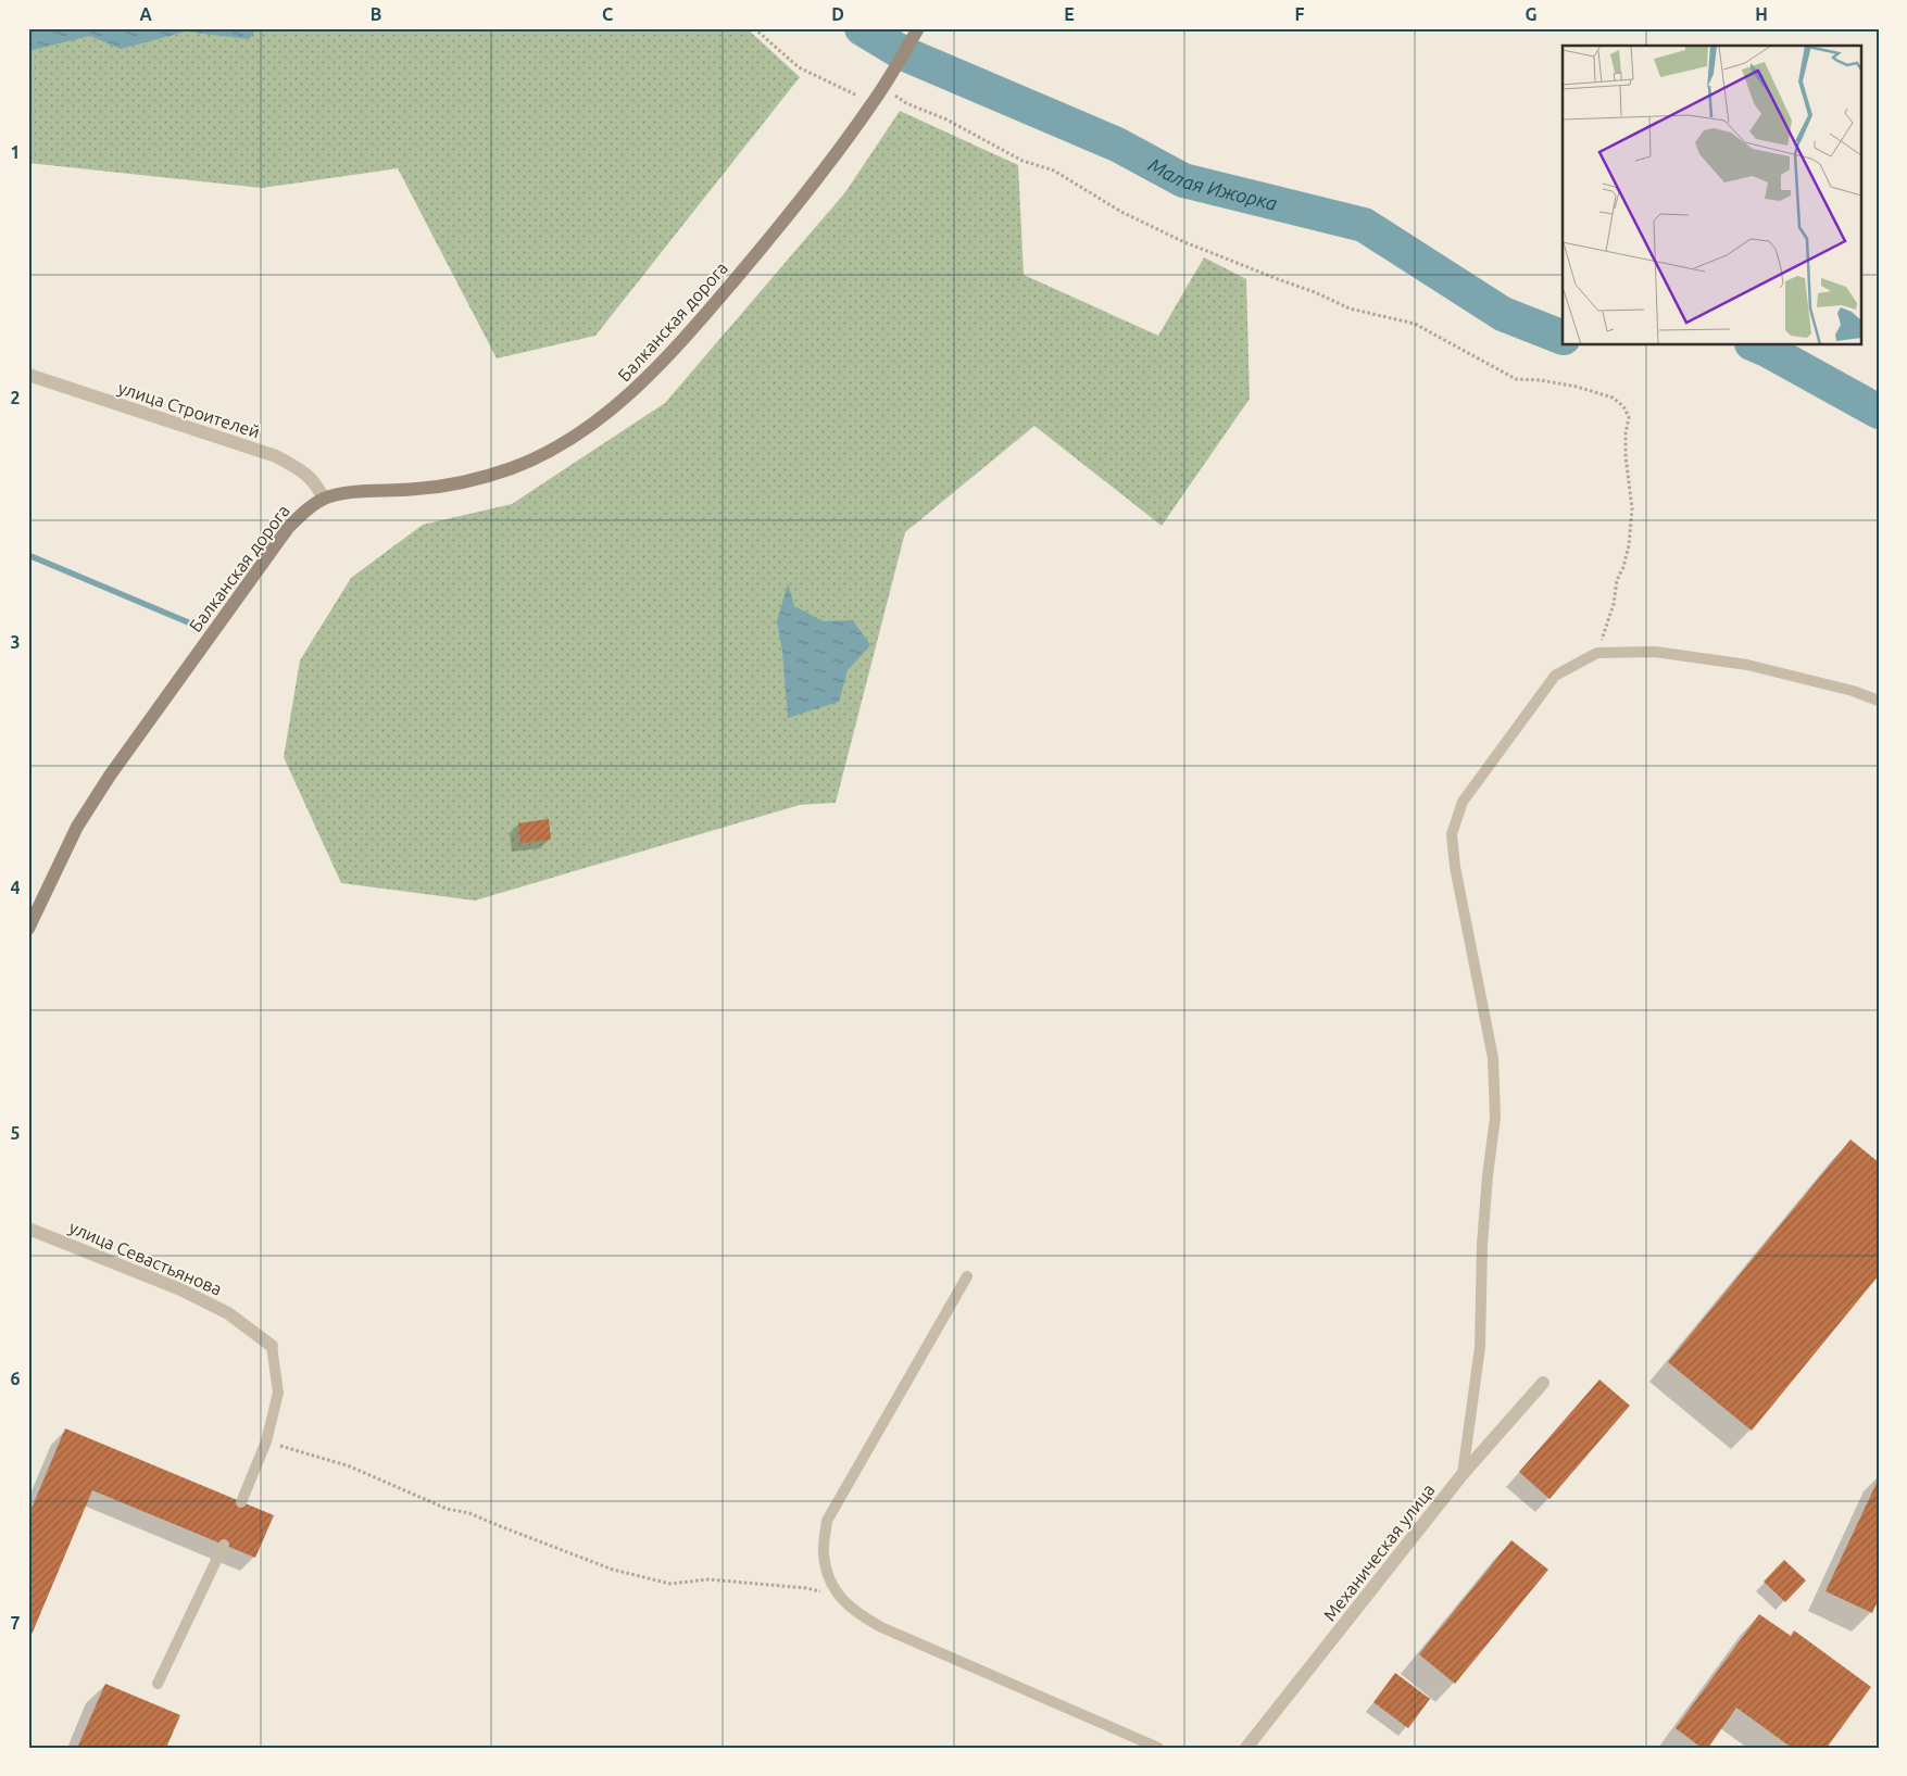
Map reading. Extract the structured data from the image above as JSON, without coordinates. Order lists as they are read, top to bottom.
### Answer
{
  "streets": {
    "street": [
      "Балканская дорога",
      "улица Строителей",
      "улица Севастьянова",
      "Механическая улица"
    ]
  },
  "crossings": [
    ["Балканская дорога", "улица Строителей"]
  ],
  "water": ["Малая Ижорка"],
  "grid": {
    "columns": [
      "A",
      "B",
      "C",
      "D",
      "E",
      "F",
      "G",
      "H"
    ],
    "rows": [
      "1",
      "2",
      "3",
      "4",
      "5",
      "6",
      "7"
    ]
  }
}
